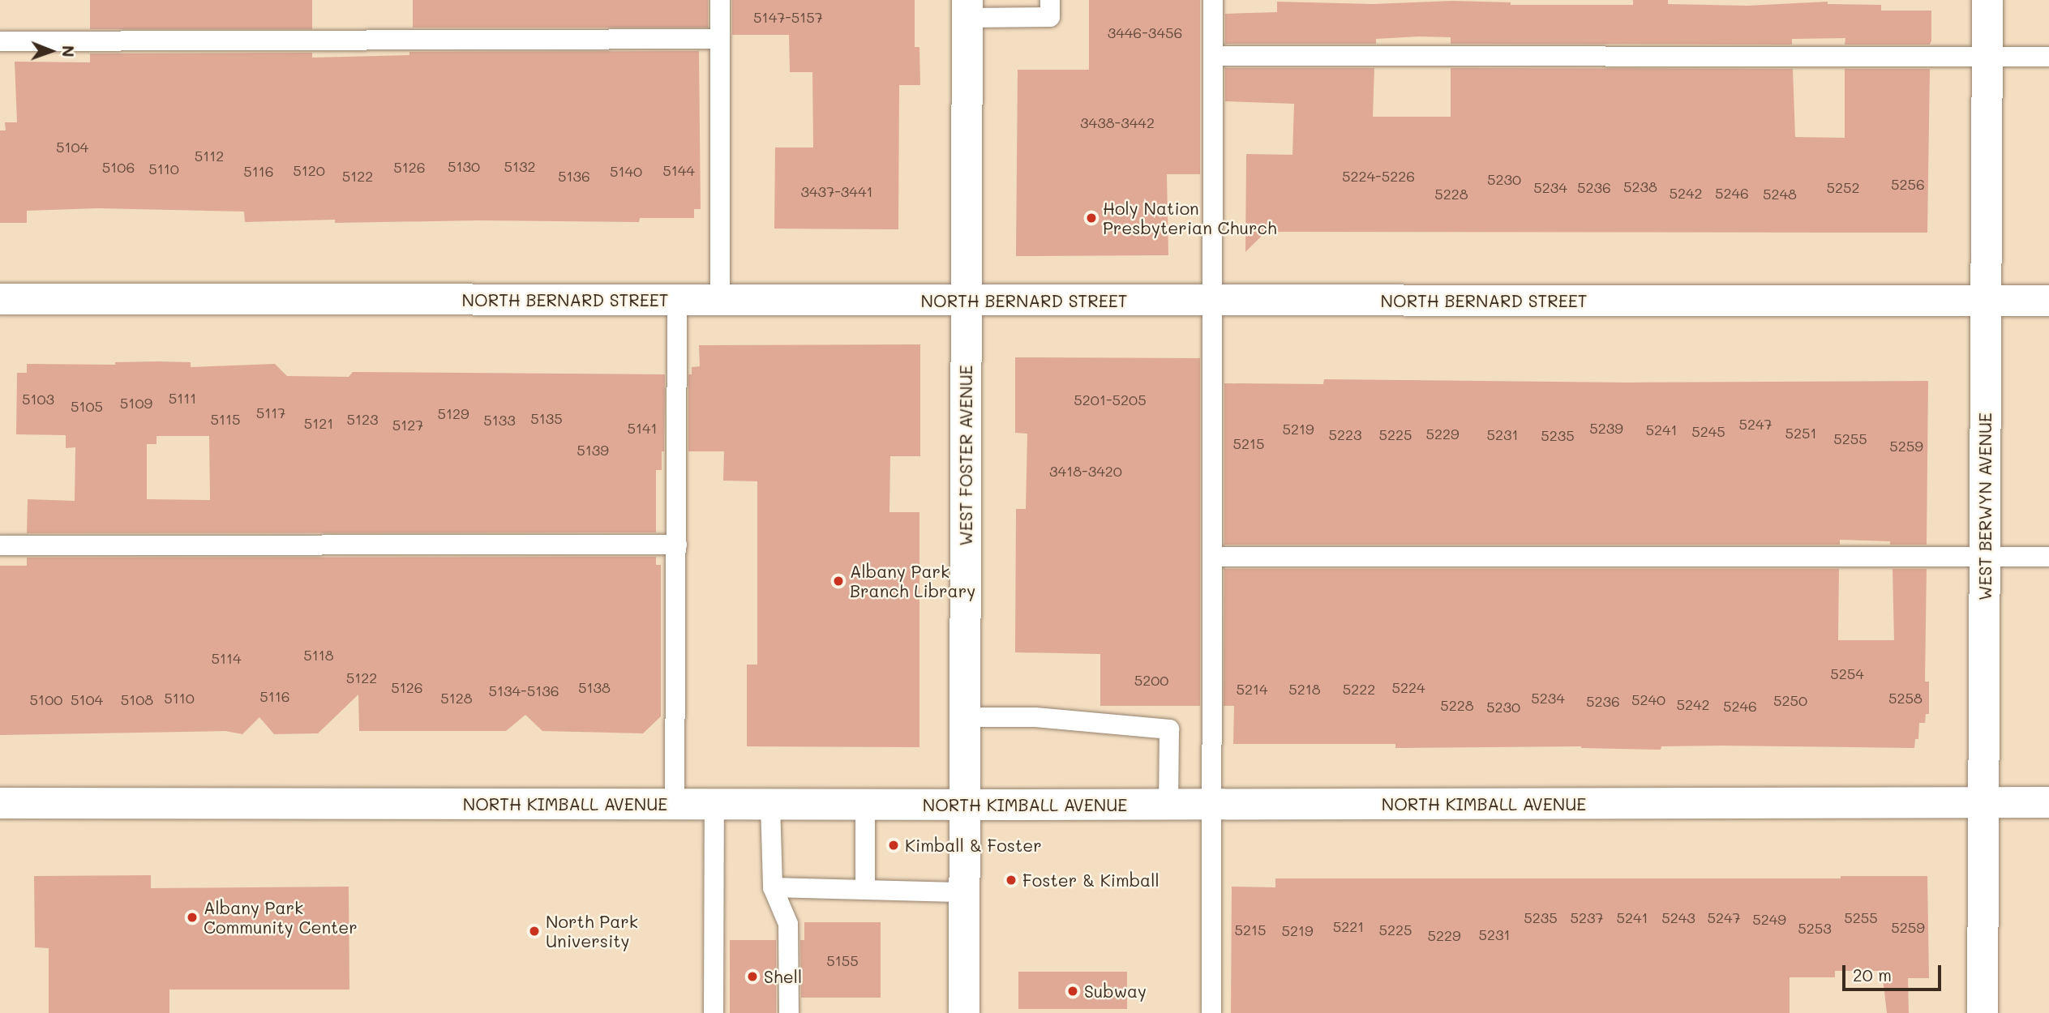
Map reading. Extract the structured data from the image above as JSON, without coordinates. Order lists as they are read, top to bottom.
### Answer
{
  "streets": {
    "street": [
      "NORTH BERNARD STREET",
      "WEST FOSTER AVENUE",
      "WEST BERWYN AVENUE",
      "NORTH KIMBALL AVENUE"
    ]
  },
  "crossings": [
    ["NORTH BERNARD STREET", "WEST FOSTER AVENUE"],
    ["NORTH BERNARD STREET", "WEST BERWYN AVENUE"],
    ["WEST FOSTER AVENUE", "NORTH KIMBALL AVENUE"],
    ["WEST BERWYN AVENUE", "NORTH KIMBALL AVENUE"]
  ],
  "places": [
    "Holy Nation Presbyterian Church",
    "Albany Park Branch Library",
    "Kimball & Foster",
    "Foster & Kimball",
    "Albany Park Community Center",
    "North Park University",
    "Shell",
    "Subway"
  ],
  "house_numbers": [
    "5147-5157",
    "3446-3456",
    "3438-3442",
    "5104",
    "5112",
    "5130",
    "5132",
    "5106",
    "5126",
    "5110",
    "5120",
    "5144",
    "5116",
    "5140",
    "5122",
    "5136",
    "5224-5226",
    "5230",
    "5256",
    "5238",
    "5234",
    "5236",
    "5252",
    "3437-3441",
    "5242",
    "5246",
    "5228",
    "5248",
    "5111",
    "5103",
    "5201-5205",
    "5109",
    "5105",
    "5117",
    "5129",
    "5135",
    "5115",
    "5123",
    "5133",
    "5121",
    "5247",
    "5127",
    "5141",
    "5239",
    "5219",
    "5241",
    "5245",
    "5251",
    "5229",
    "5223",
    "5225",
    "5231",
    "5235",
    "5255",
    "5215",
    "5259",
    "5139",
    "3418-3420",
    "5118",
    "5114",
    "5254",
    "5122",
    "5200",
    "5126",
    "5138",
    "5224",
    "5214",
    "5218",
    "5222",
    "5134-5136",
    "5116",
    "5110",
    "5128",
    "5234",
    "5258",
    "5100",
    "5104",
    "5108",
    "5240",
    "5250",
    "5236",
    "5242",
    "5228",
    "5246",
    "5230",
    "5235",
    "5237",
    "5241",
    "5243",
    "5247",
    "5255",
    "5249",
    "5221",
    "5259",
    "5253",
    "5215",
    "5225",
    "5219",
    "5231",
    "5229",
    "5155"
  ],
  "scale_bar": "20 m",
  "north": "right"
}
